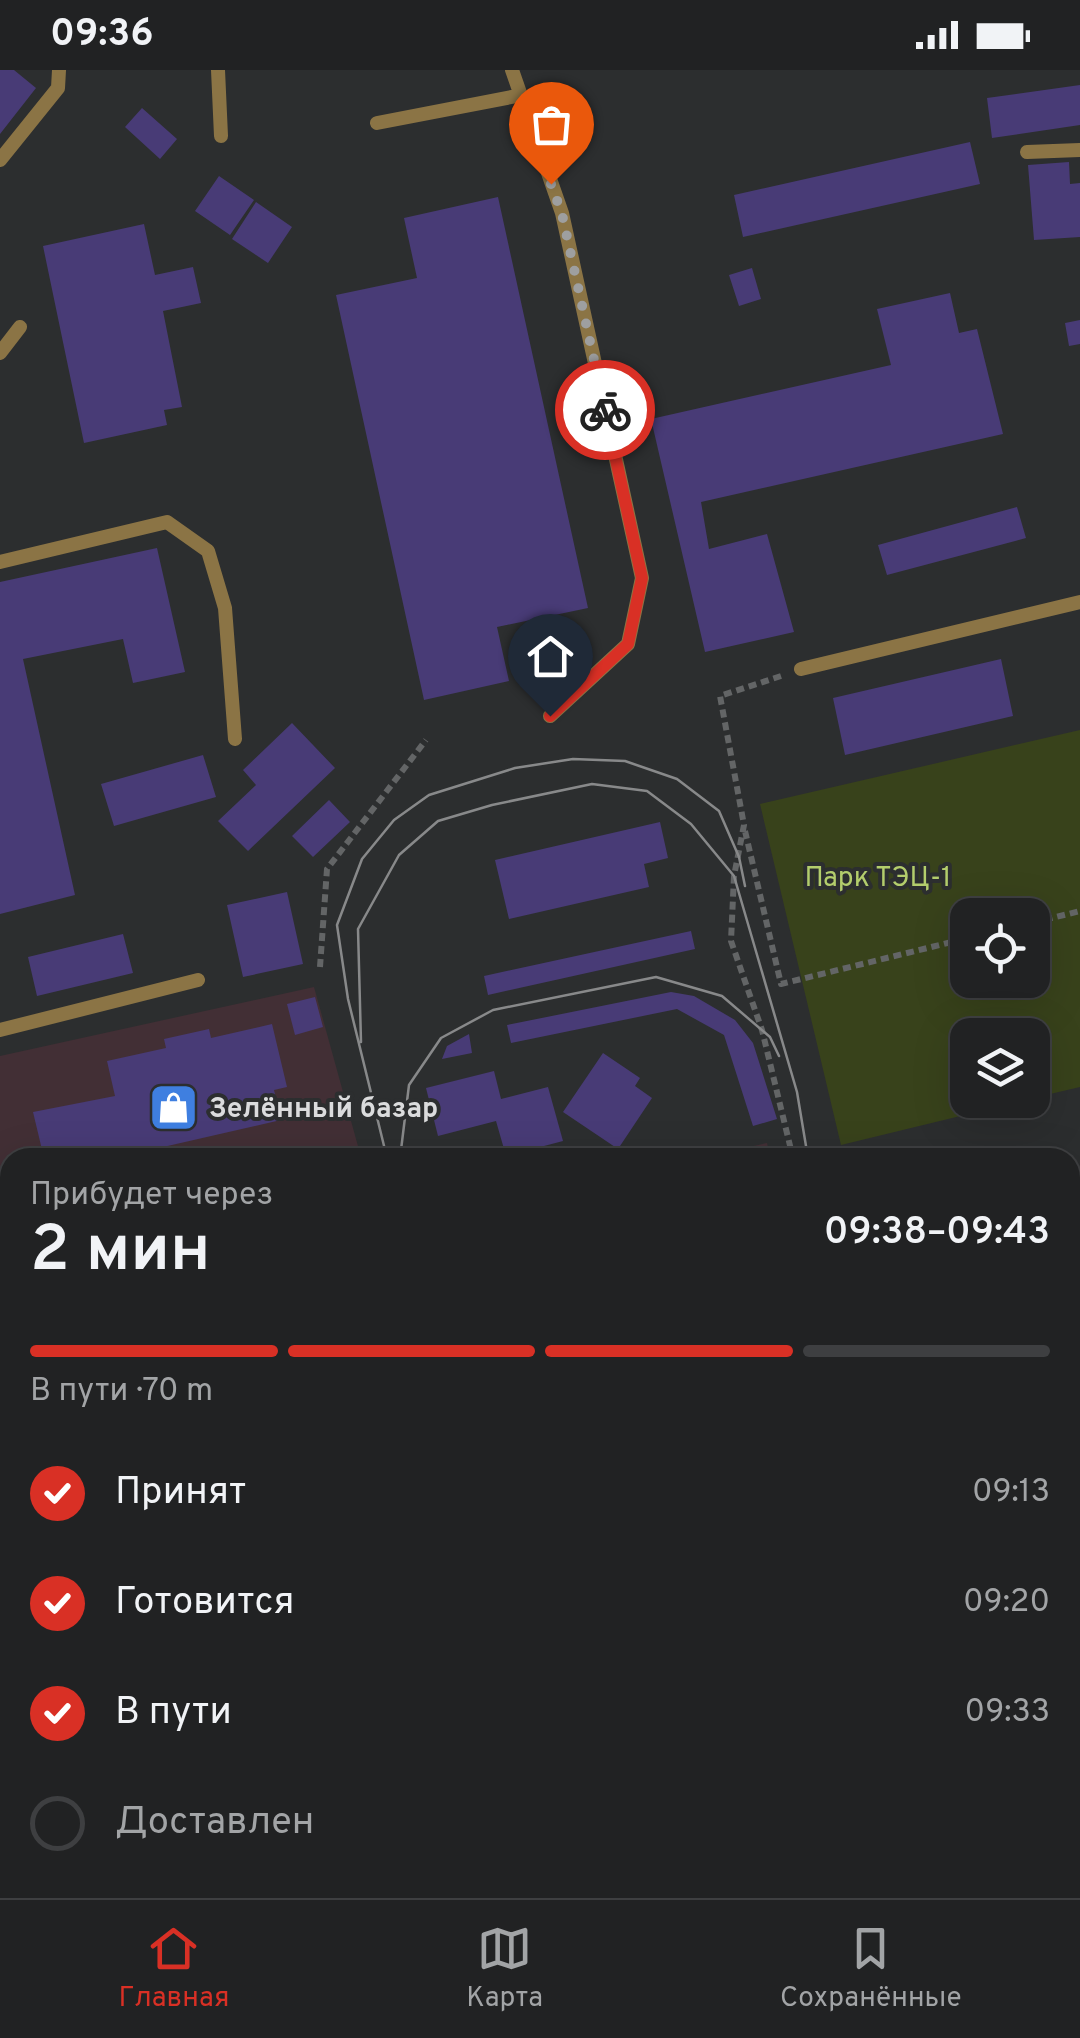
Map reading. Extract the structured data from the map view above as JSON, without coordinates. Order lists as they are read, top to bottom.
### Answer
{
  "parks": ["Парк ТЭЦ-1"],
  "places": {
    "shop": ["Зелённый базар"]
  },
  "page": {
    "status": "09:36",
    "heading": ["2 мин", "Прибудет через", "09:38–09:43"],
    "bar": "В пути · 70 m",
    "list": [
      ["Принят", "09:13"],
      ["Готовится", "09:20"],
      ["В пути", "09:33"],
      "Доставлен"
    ],
    "tabs": ["Главная", "Карта", "Сохранённые"]
  }
}
